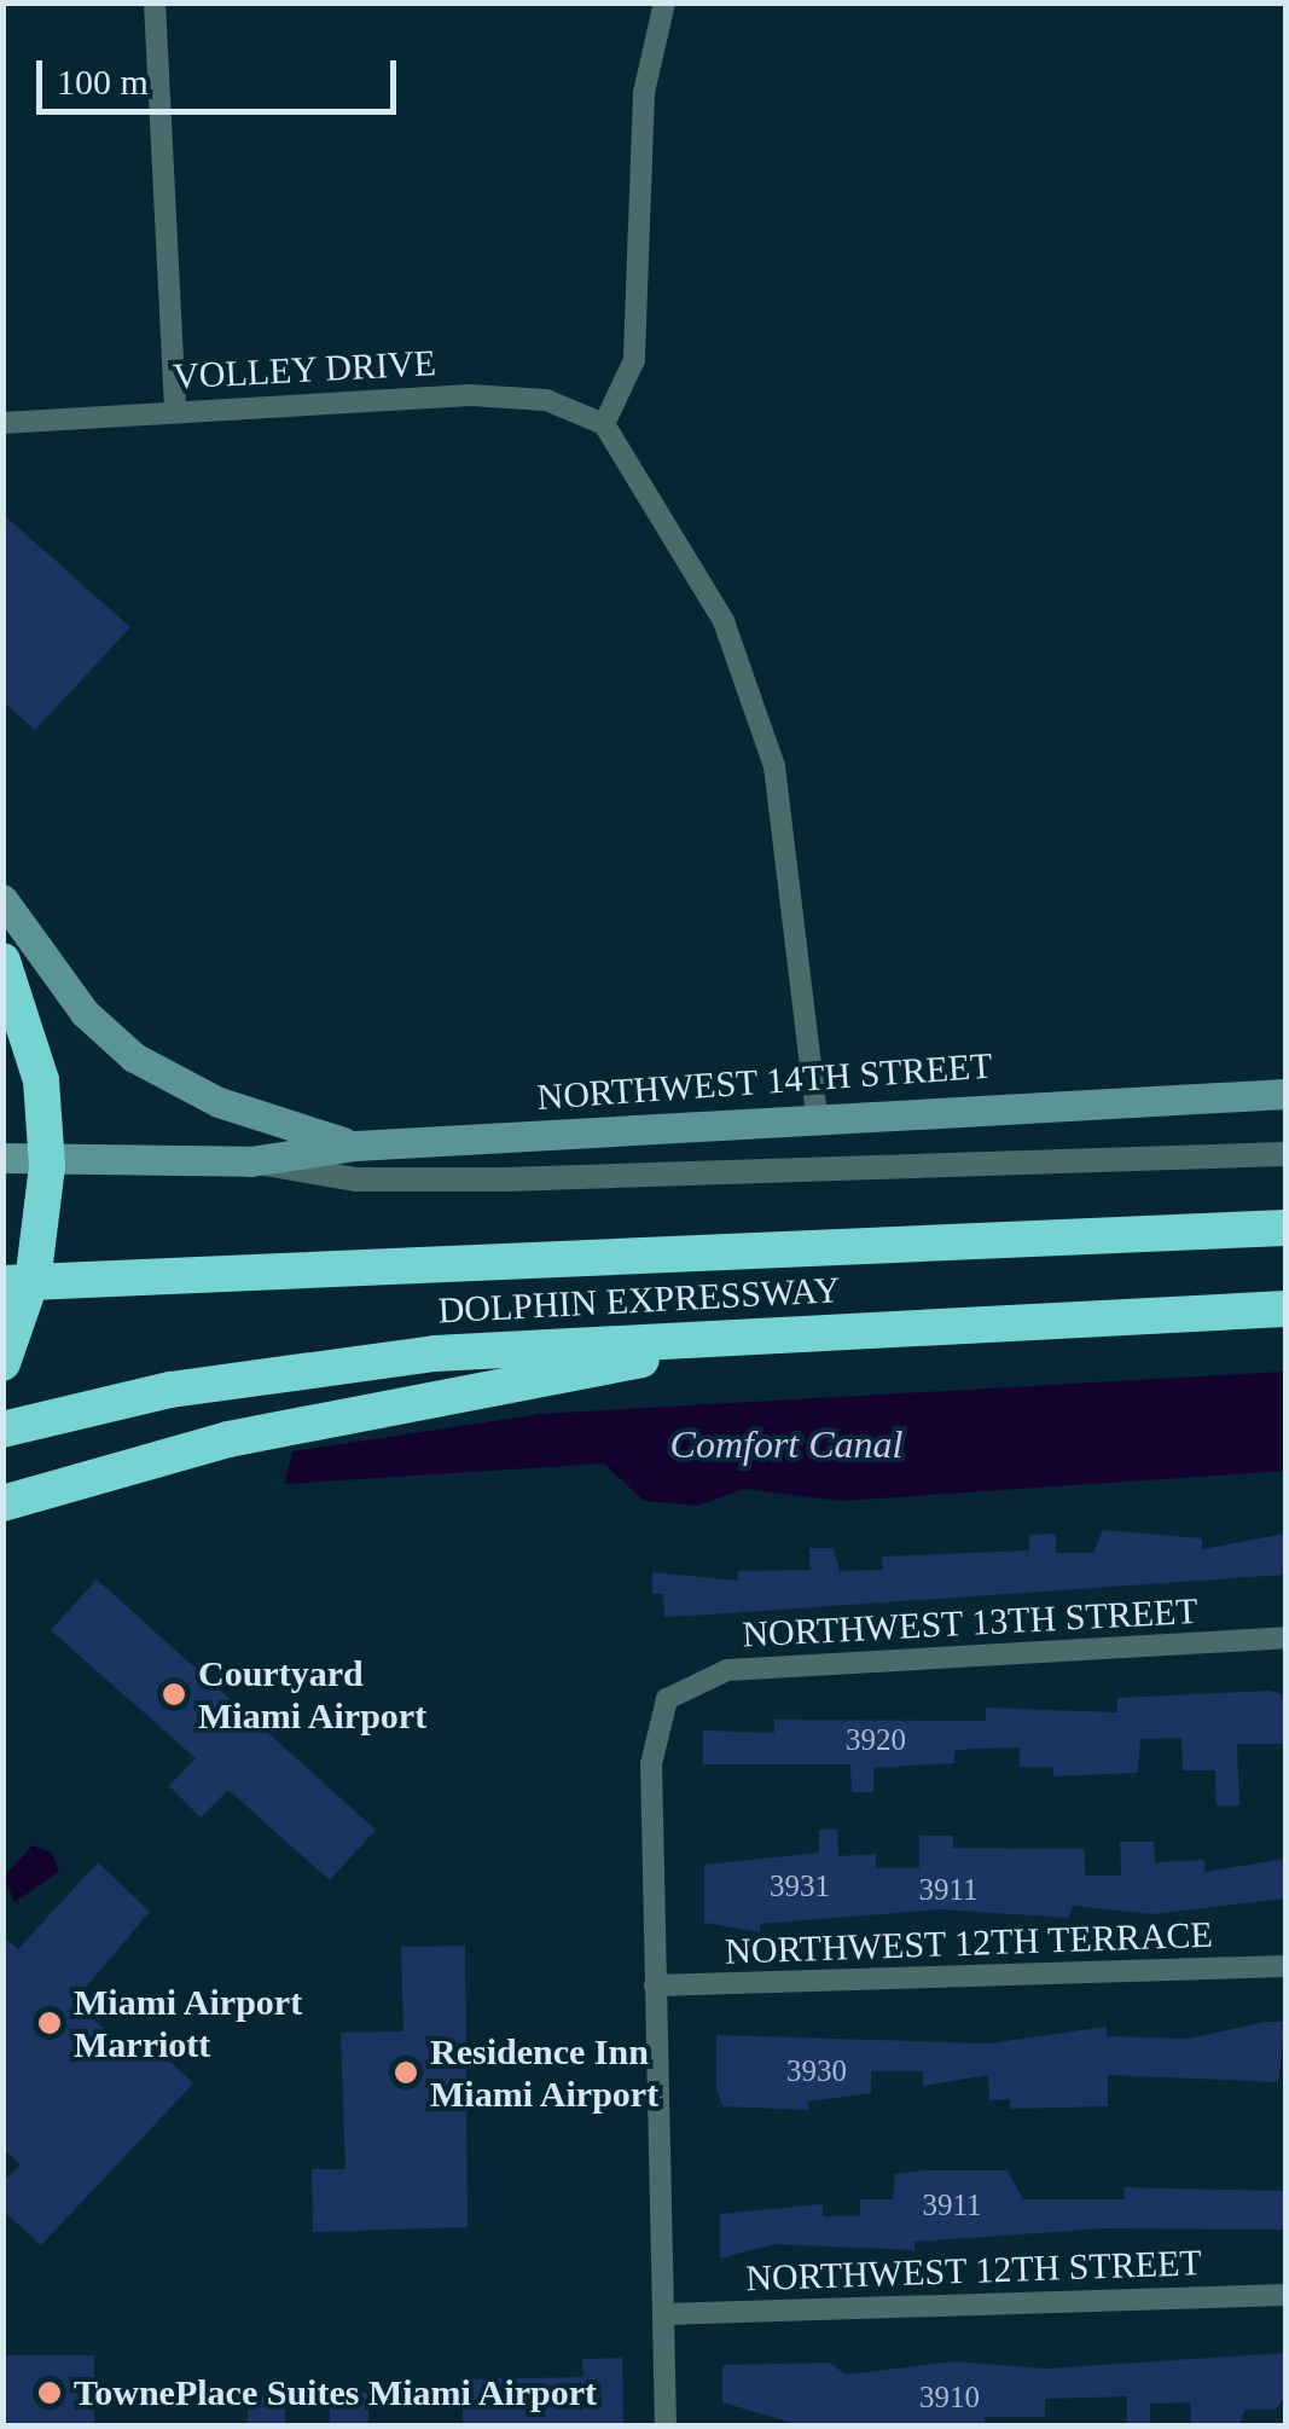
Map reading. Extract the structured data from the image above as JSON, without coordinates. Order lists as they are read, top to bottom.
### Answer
{
  "streets": {
    "highway": ["DOLPHIN EXPRESSWAY"],
    "main road": ["NORTHWEST 14TH STREET"],
    "street": [
      "VOLLEY DRIVE",
      "NORTHWEST 13TH STREET",
      "NORTHWEST 12TH TERRACE",
      "NORTHWEST 12TH STREET"
    ]
  },
  "crossings": [
    ["NORTHWEST 13TH STREET", "NORTHWEST 12TH TERRACE"]
  ],
  "water": ["Comfort Canal"],
  "places": [
    "Courtyard Miami Airport",
    "Miami Airport Marriott",
    "Residence Inn Miami Airport",
    "TownePlace Suites Miami Airport"
  ],
  "house_numbers": [
    "3920",
    "3931",
    "3911",
    "3930",
    "3911",
    "3910"
  ],
  "scale_bar": "100 m"
}
